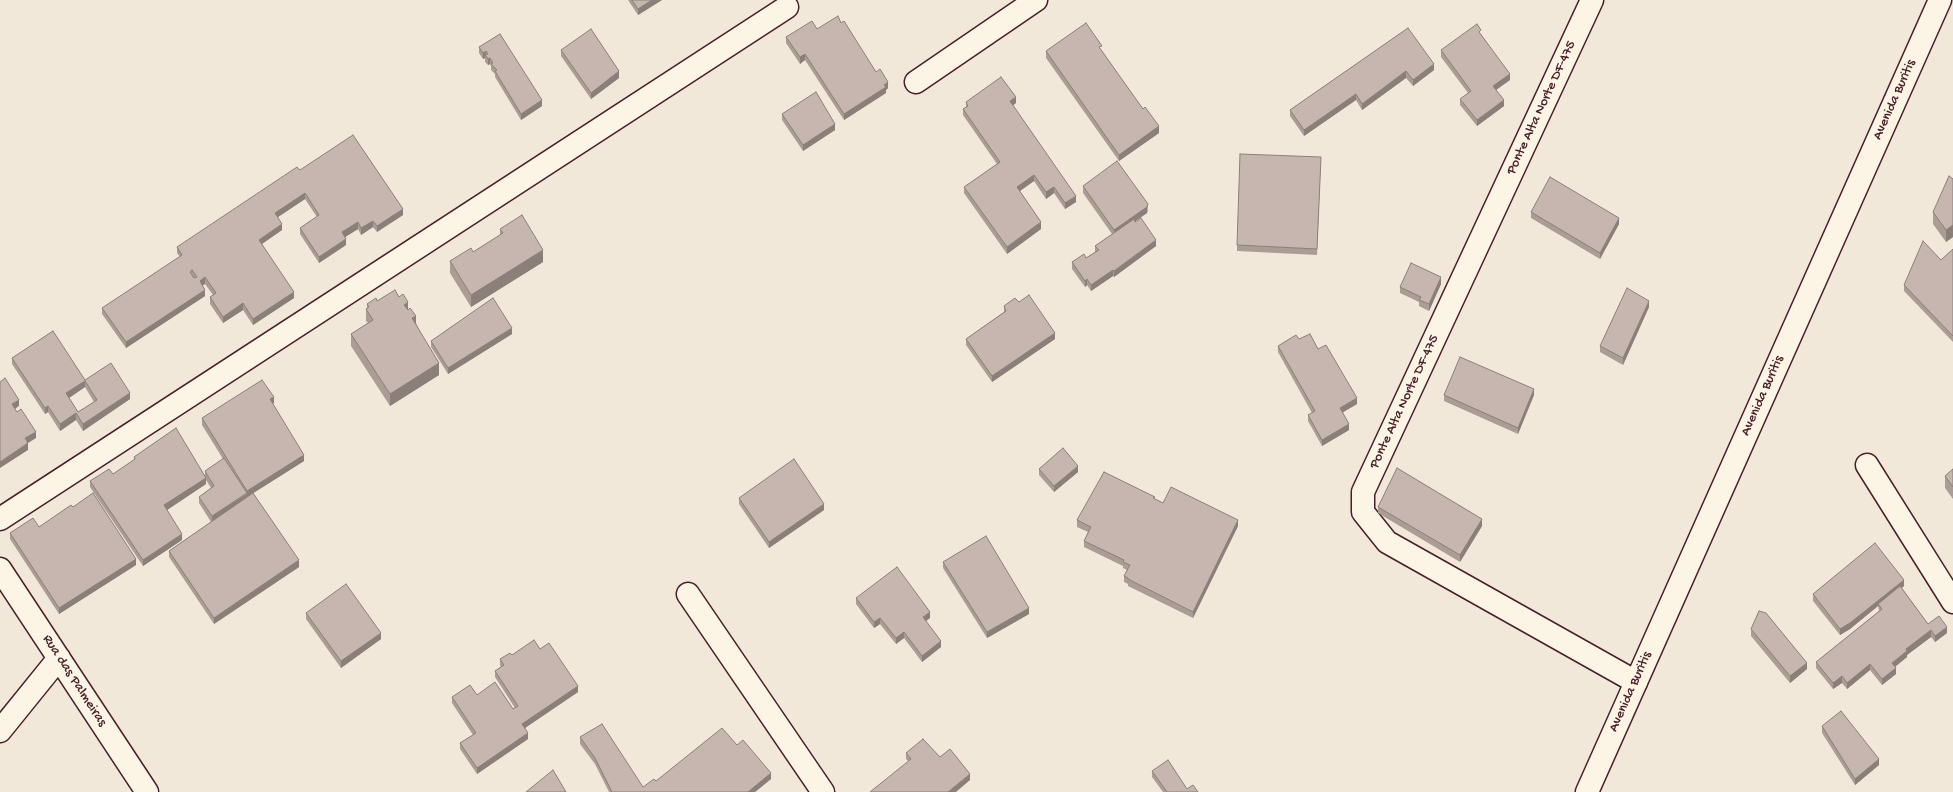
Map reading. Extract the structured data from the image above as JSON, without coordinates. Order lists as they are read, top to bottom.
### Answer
{
  "streets": {
    "street": ["Avenida Buritis", "Ponte Alta Norte DF-475", "Rua das Palmeiras"]
  },
  "crossings": [
    ["Avenida Buritis", "Ponte Alta Norte DF-475"]
  ]
}
